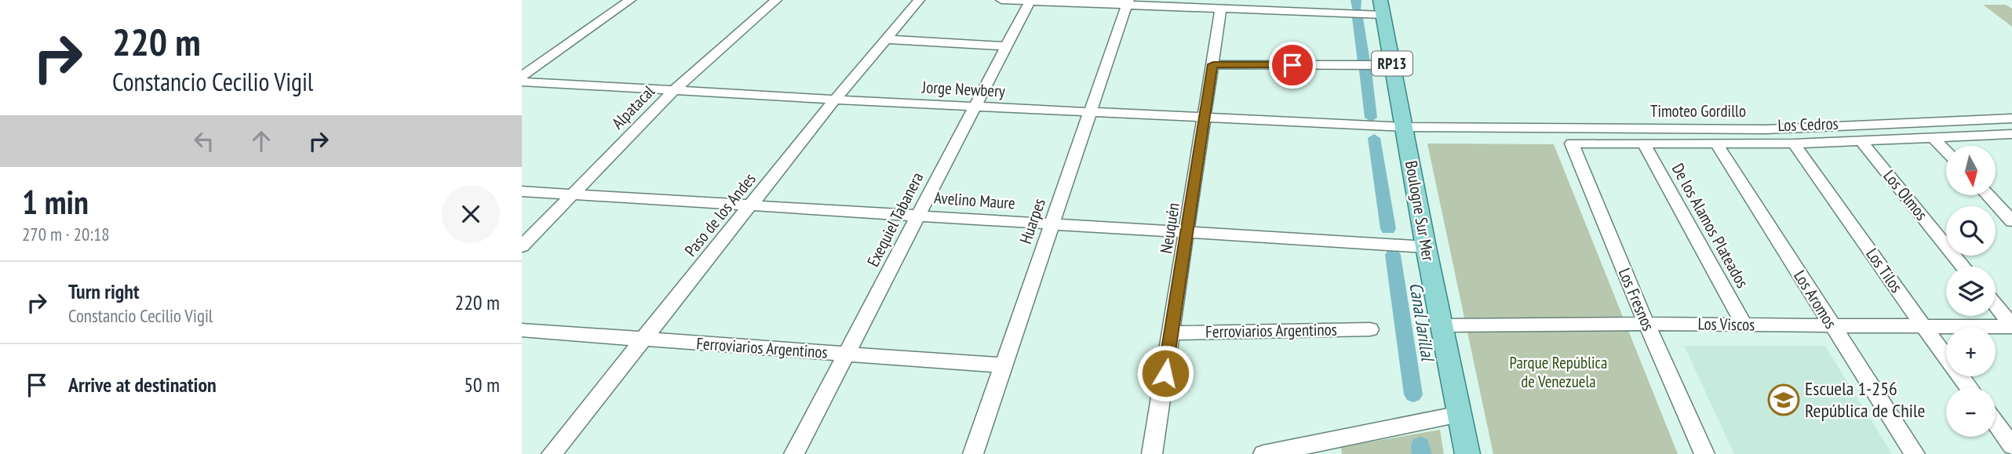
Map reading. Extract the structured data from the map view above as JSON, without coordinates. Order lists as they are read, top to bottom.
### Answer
{
  "streets": {
    "main road": ["RP13", "Boulogne Sur Mer"],
    "street": [
      "Jorge Newbery",
      "Alpatacal",
      "Timoteo Gordillo",
      "Los Cedros",
      "Los Olmos",
      "Avelino Maure",
      "Paso de los Andes",
      "Exequiel Tabanera",
      "Huarpes",
      "De los Alamos Plateados",
      "Neuquén",
      "Los Tilos",
      "Los Fresnos",
      "Los Aromos",
      "Los Viscos",
      "Ferroviarios Argentinos"
    ]
  },
  "crossings": [
    ["Jorge Newbery", "Alpatacal"],
    ["Jorge Newbery", "Timoteo Gordillo"],
    ["Jorge Newbery", "Boulogne Sur Mer"],
    ["Jorge Newbery", "Paso de los Andes"],
    ["Jorge Newbery", "Exequiel Tabanera"],
    ["Jorge Newbery", "Huarpes"],
    ["Jorge Newbery", "Neuquén"],
    ["Alpatacal", "Avelino Maure"],
    ["Timoteo Gordillo", "Boulogne Sur Mer"],
    ["Los Cedros", "Los Olmos"],
    ["Los Cedros", "De los Alamos Plateados"],
    ["Los Cedros", "Los Tilos"],
    ["Los Cedros", "Los Fresnos"],
    ["Los Cedros", "Los Aromos"],
    ["Avelino Maure", "Boulogne Sur Mer"],
    ["Avelino Maure", "Paso de los Andes"],
    ["Avelino Maure", "Exequiel Tabanera"],
    ["Avelino Maure", "Huarpes"],
    ["Avelino Maure", "Neuquén"],
    ["Boulogne Sur Mer", "Los Viscos"],
    ["Paso de los Andes", "Ferroviarios Argentinos"],
    ["Exequiel Tabanera", "Ferroviarios Argentinos"],
    ["Huarpes", "Ferroviarios Argentinos"],
    ["De los Alamos Plateados", "Los Viscos"],
    ["Neuquén", "Ferroviarios Argentinos"],
    ["Los Tilos", "Los Viscos"],
    ["Los Fresnos", "Los Viscos"],
    ["Los Aromos", "Los Viscos"]
  ],
  "water": ["Canal Jarillal"],
  "parks": ["Parque República de Venezuela"],
  "places": {
    "school or university": ["Escuela 1-256 República de Chile"]
  },
  "north": "bottom",
  "page": {
    "turn": ["220 m", "Constancio Cecilio Vigil"],
    "map_buttons": ["+", "−"],
    "heading": ["1 min", "270 m · 20:18"],
    "list": [
      {
        "name": "Turn right",
        "note": "Constancio Cecilio Vigil",
        "value": "220 m"
      },
      {
        "name": "Arrive at destination",
        "value": "50 m"
      }
    ]
  }
}
